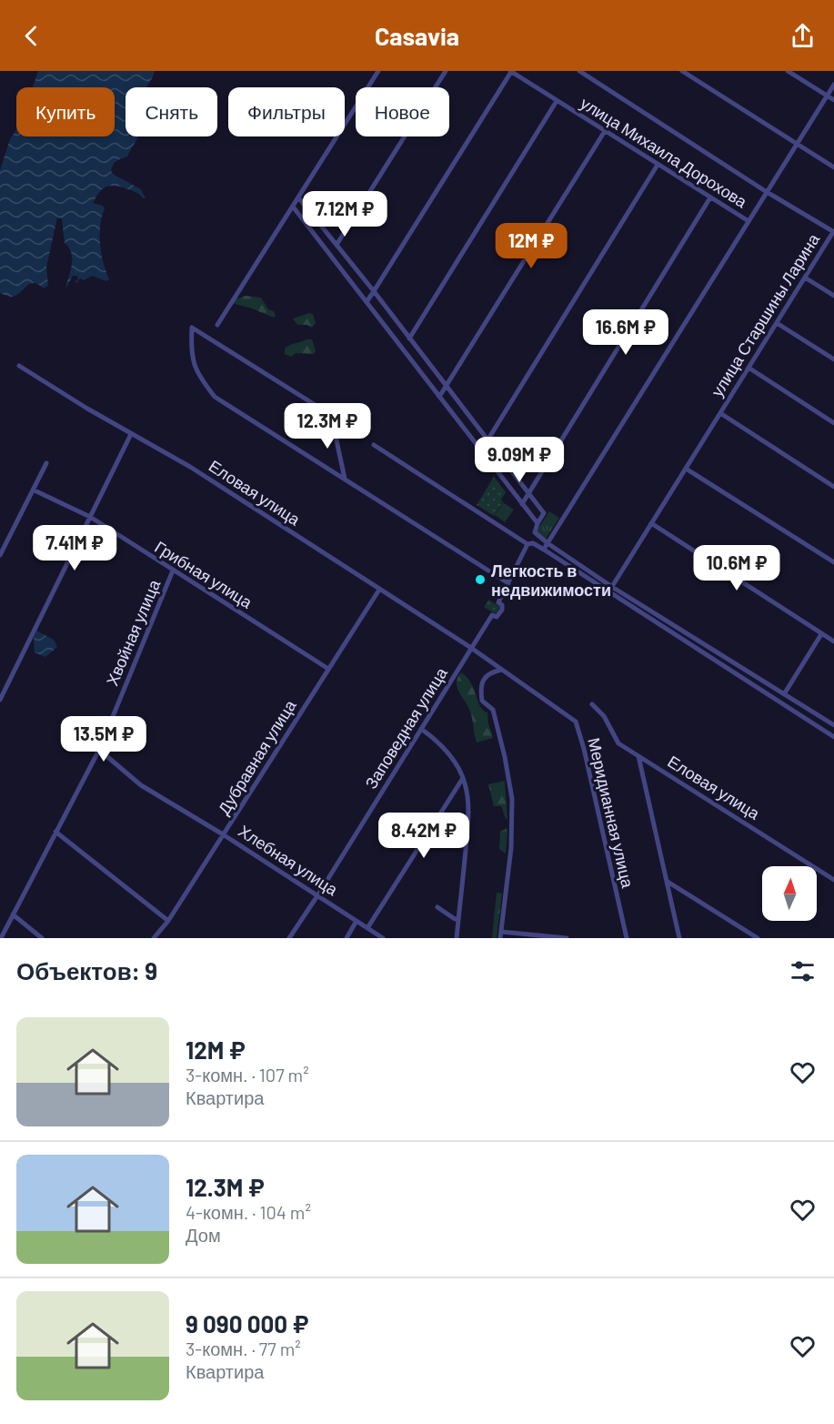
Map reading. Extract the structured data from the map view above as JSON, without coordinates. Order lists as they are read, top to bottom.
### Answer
{
  "streets": {
    "street": [
      "улица Михаила Дорохова",
      "улица Старшины Ларина",
      "Еловая улица",
      "Грибная улица",
      "Хвойная улица",
      "Заповедная улица",
      "Дубравная улица",
      "Меридианная улица",
      "Хлебная улица"
    ]
  },
  "crossings": [
    ["Еловая улица", "Заповедная улица"],
    ["Еловая улица", "Дубравная улица"],
    ["Еловая улица", "Меридианная улица"],
    ["Грибная улица", "Хвойная улица"],
    ["Грибная улица", "Дубравная улица"],
    ["Хвойная улица", "Хлебная улица"],
    ["Заповедная улица", "Меридианная улица"],
    ["Заповедная улица", "Хлебная улица"],
    ["Дубравная улица", "Хлебная улица"]
  ],
  "places": ["Легкость в недвижимости"],
  "north": "top",
  "page": {
    "header": "Casavia",
    "chip": [
      "Купить",
      "Снять",
      "Фильтры",
      "Новое"
    ],
    "price": [
      "7.12M ₽",
      "12M ₽",
      "16.6M ₽",
      "12.3M ₽",
      "9.09M ₽",
      "7.41M ₽",
      "10.6M ₽",
      "13.5M ₽",
      "8.42M ₽"
    ],
    "heading": "Объектов: 9",
    "list": [
      {
        "name": "12M ₽",
        "note": "3-комн. · 107 m² · Квартира"
      },
      {
        "name": "12.3M ₽",
        "note": "4-комн. · 104 m² · Дом"
      },
      {
        "name": "9 090 000 ₽",
        "note": "3-комн. · 77 m² · Квартира"
      }
    ]
  }
}
